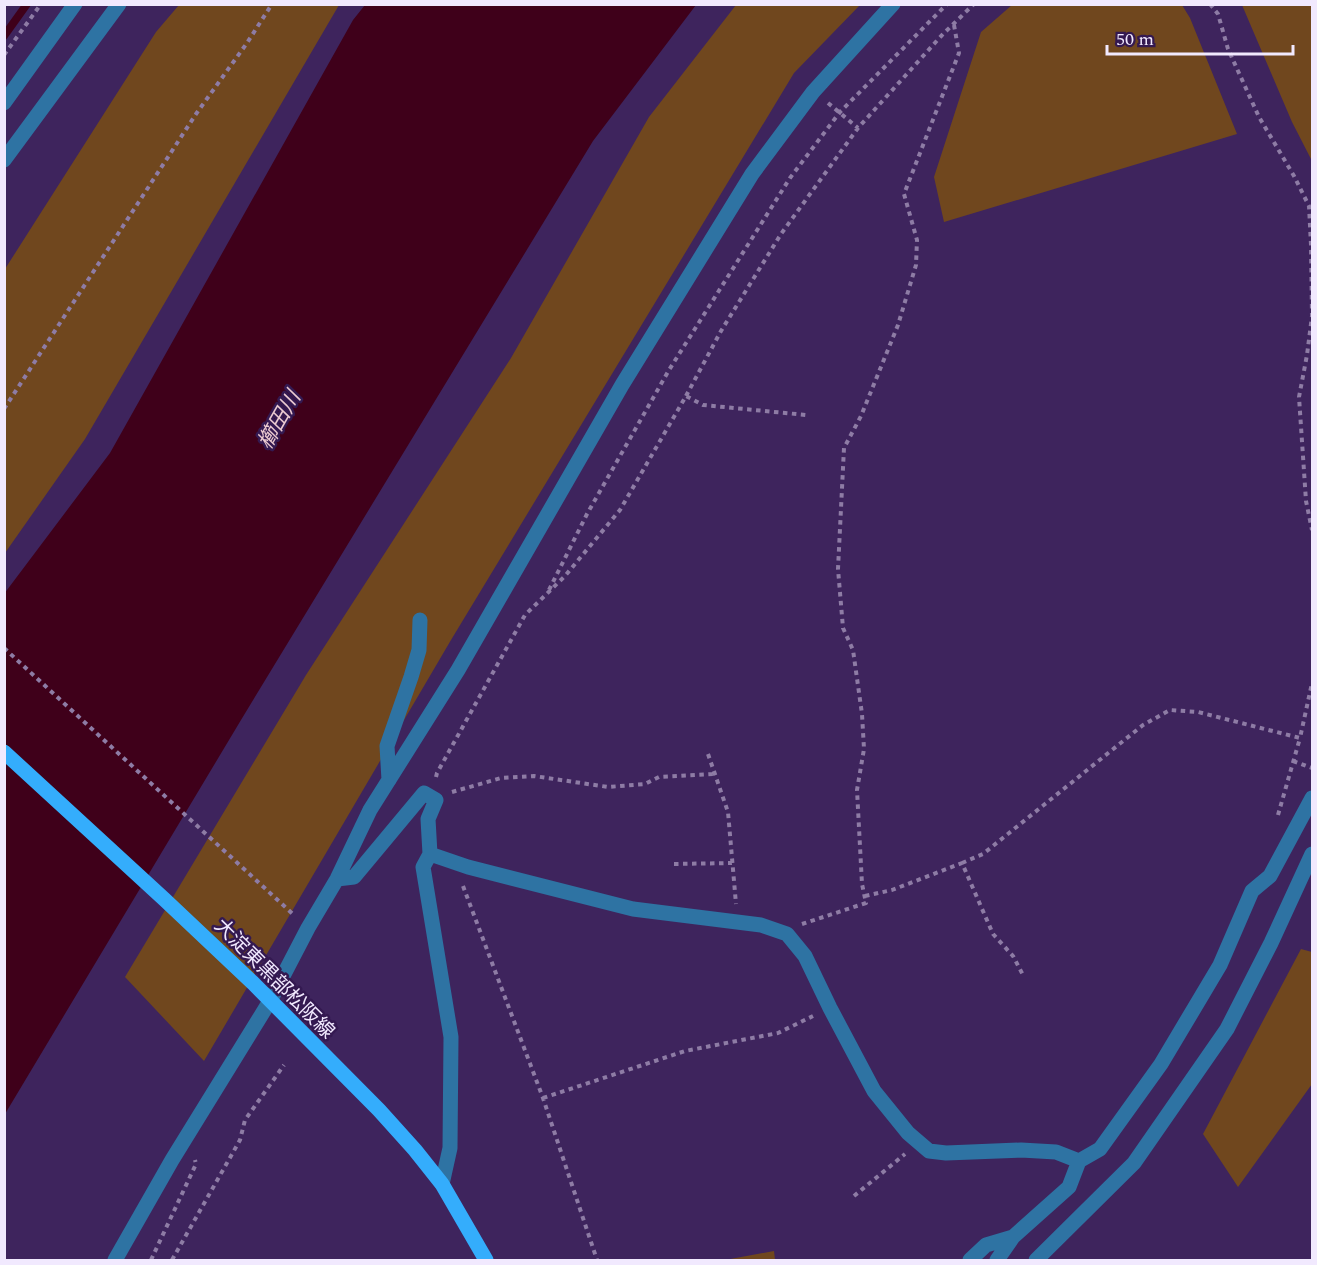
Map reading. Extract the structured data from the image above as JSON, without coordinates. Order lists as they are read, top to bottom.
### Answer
{
  "streets": {
    "main road": ["大淀東黒部松阪線"]
  },
  "water": ["櫛田川"],
  "scale_bar": "50 m"
}
